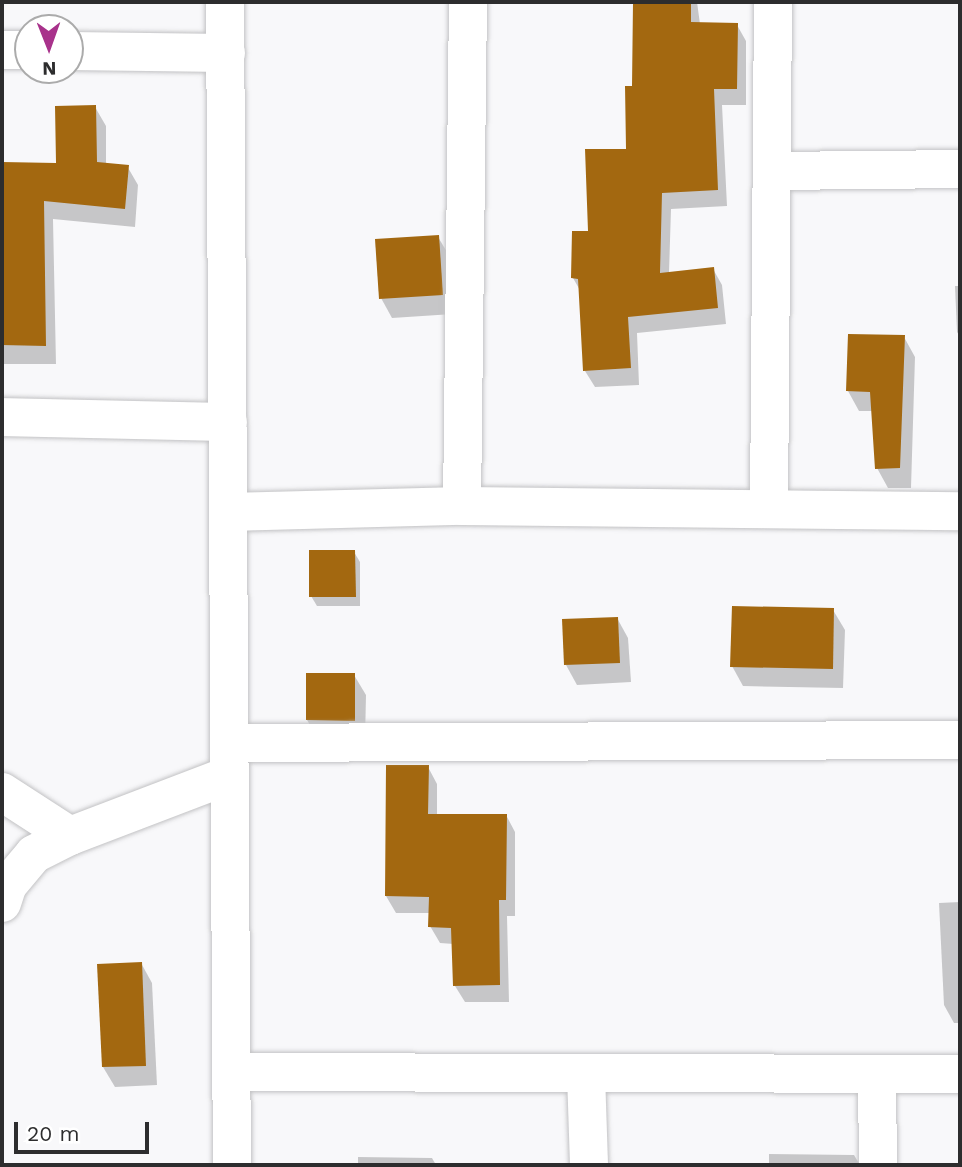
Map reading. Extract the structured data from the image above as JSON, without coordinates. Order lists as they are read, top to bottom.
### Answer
{
  "scale_bar": "20 m",
  "north": "bottom"
}
